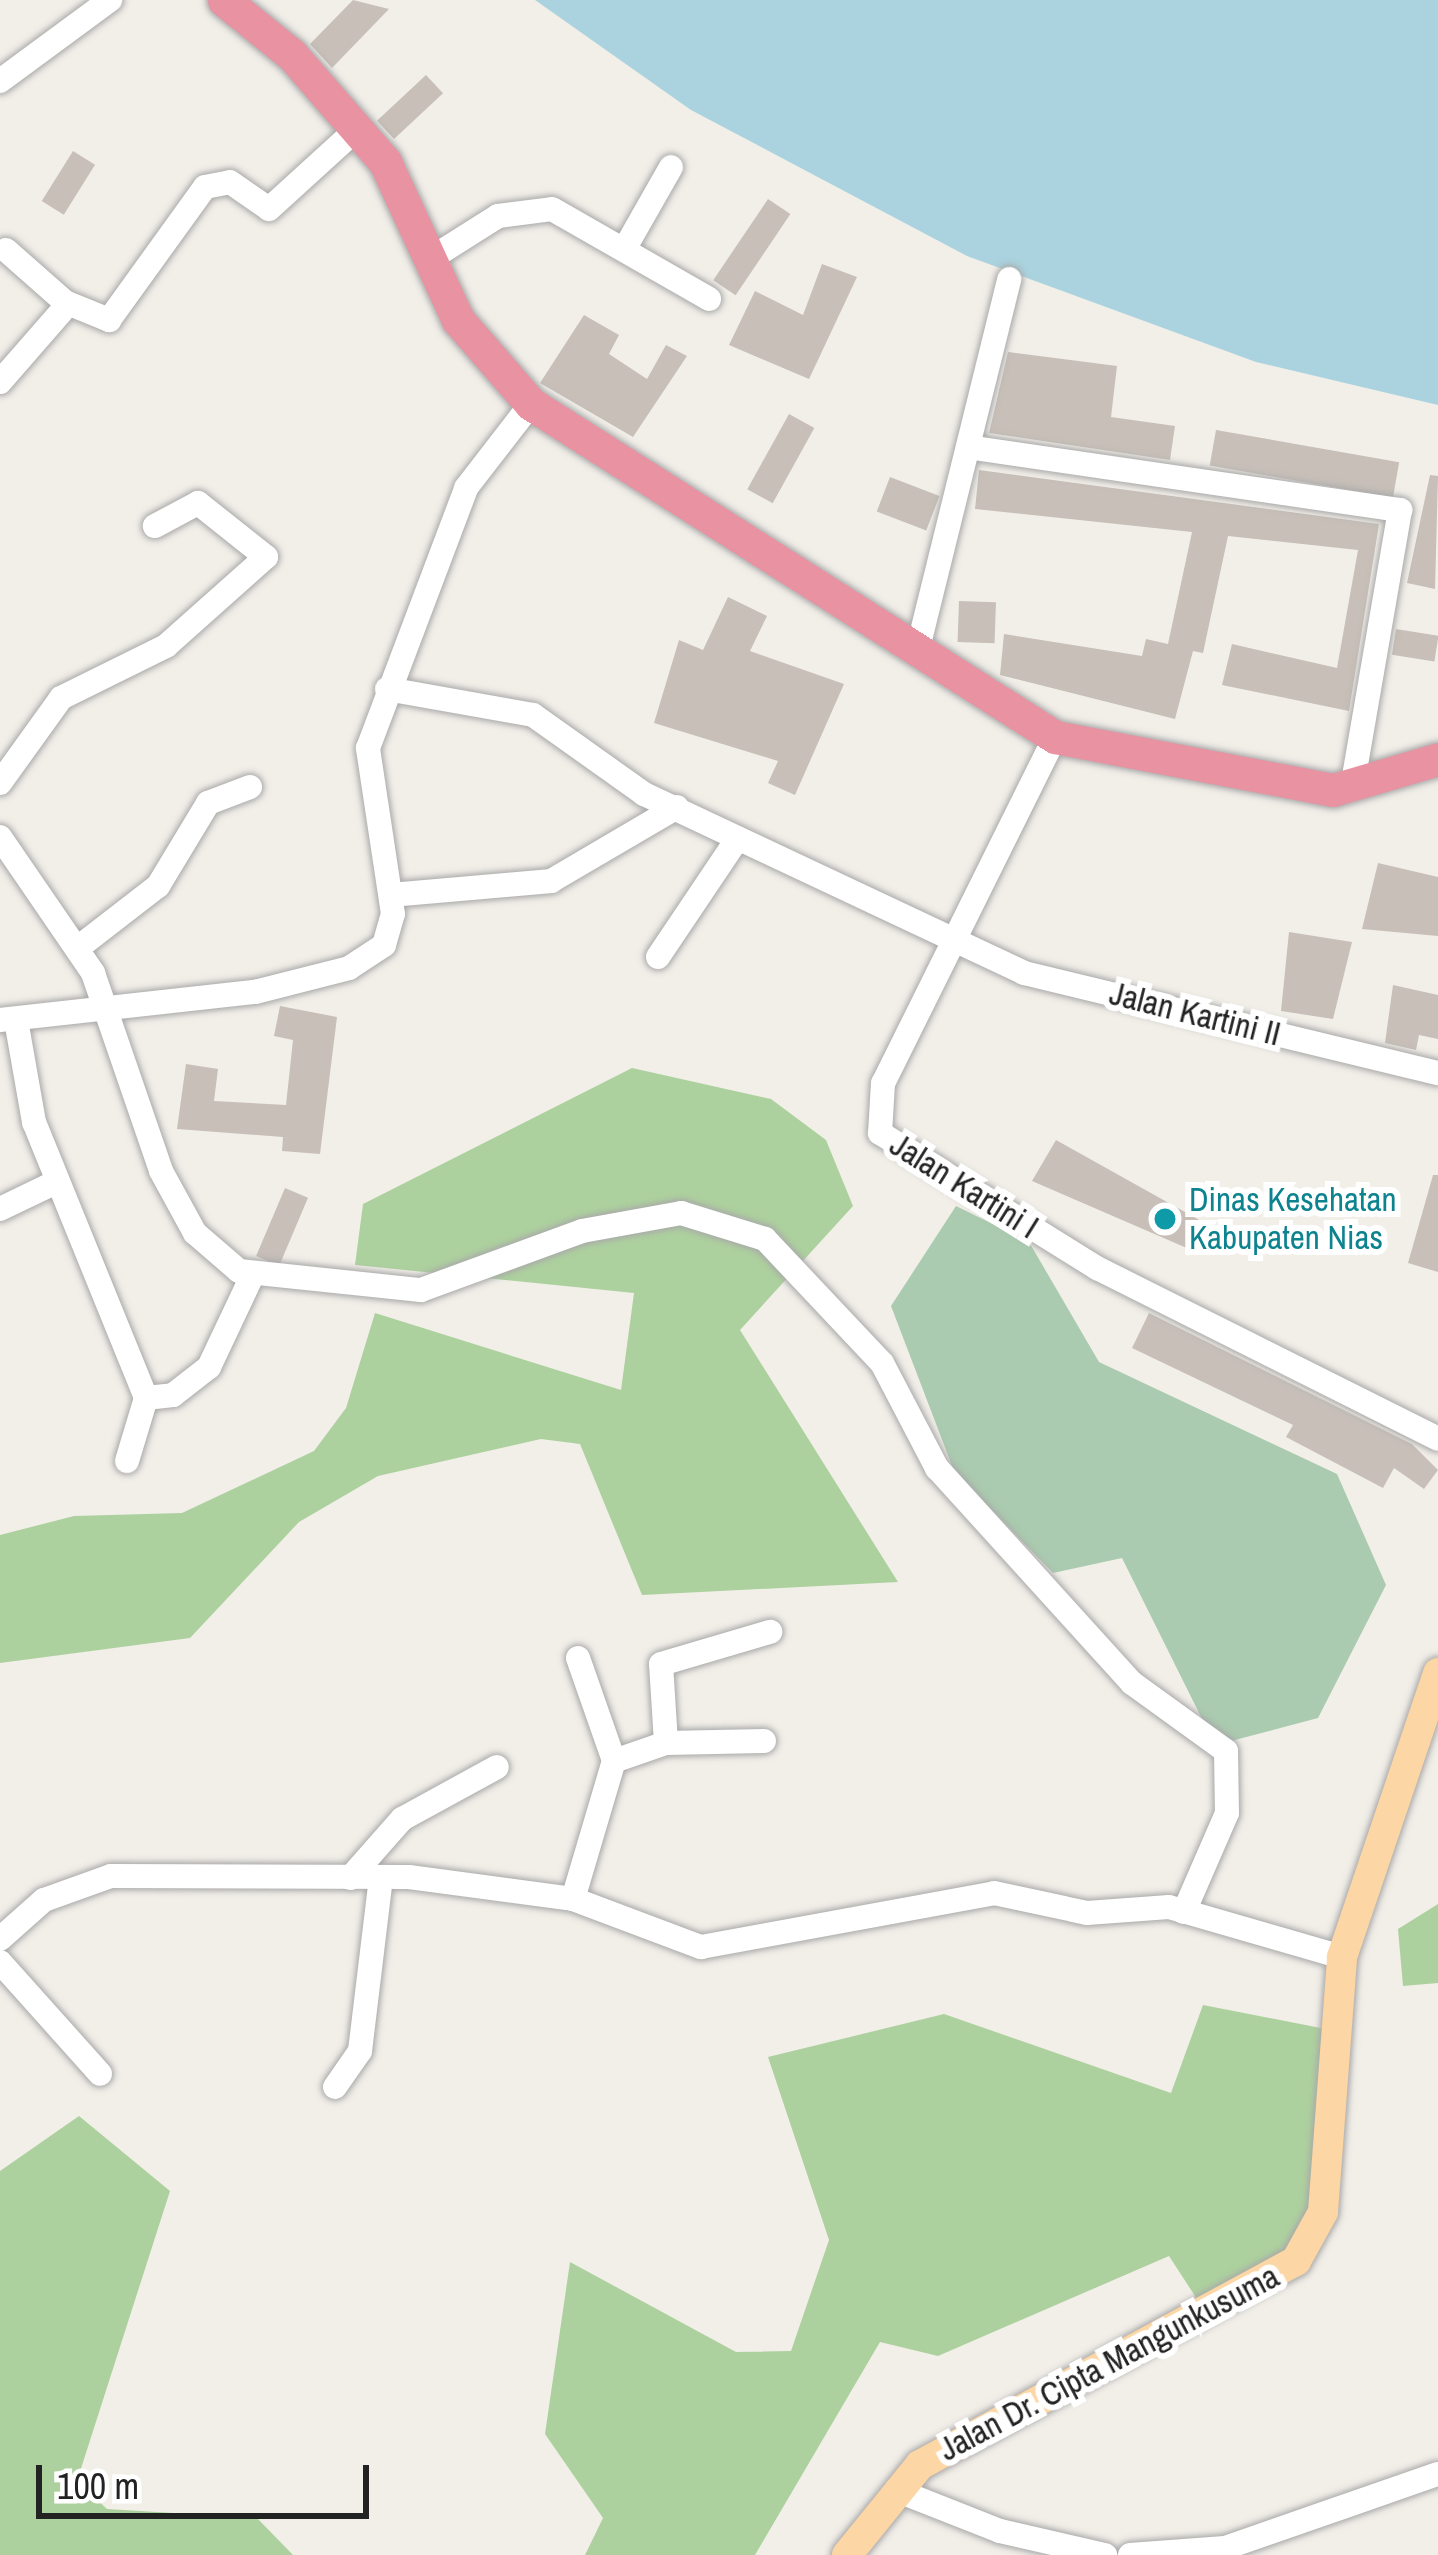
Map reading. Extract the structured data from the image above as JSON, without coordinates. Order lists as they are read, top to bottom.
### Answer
{
  "streets": {
    "main road": ["Jalan Dr. Cipta Mangunkusuma"],
    "street": ["Jalan Kartini II", "Jalan Kartini I"]
  },
  "crossings": [
    ["Jalan Kartini II", "Jalan Kartini I"]
  ],
  "places": ["Dinas Kesehatan Kabupaten Nias"],
  "scale_bar": "100 m"
}
